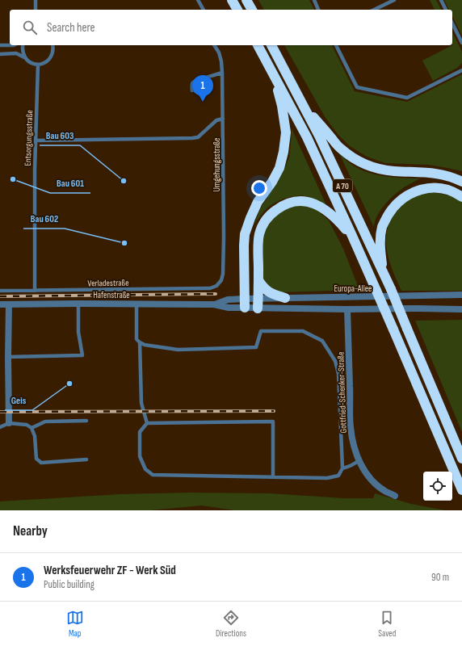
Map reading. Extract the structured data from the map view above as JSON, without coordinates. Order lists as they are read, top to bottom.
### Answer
{
  "streets": {
    "highway": ["A 70"],
    "street": ["Europa-Allee", "Hafenstraße", "Gottfried-Schenker-Straße"],
    "lane": ["Entsorgungsstraße", "Umgehungsstraße", "Verladestraße"]
  },
  "crossings": [
    ["Entsorgungsstraße", "Verladestraße"],
    ["Umgehungsstraße", "Verladestraße"],
    ["Europa-Allee", "Hafenstraße"],
    ["Europa-Allee", "Gottfried-Schenker-Straße"]
  ],
  "places": [
    "Bau 601",
    "Bau 603",
    "Bau 602",
    "Geis"
  ],
  "page": {
    "search": "Search here",
    "pins": "1",
    "heading": "Nearby",
    "list": [
      {
        "mark": "1",
        "name": "Werksfeuerwehr ZF - Werk Süd",
        "note": "Public building",
        "value": "90 m"
      }
    ],
    "nav": ["Map", "Directions", "Saved"]
  }
}
